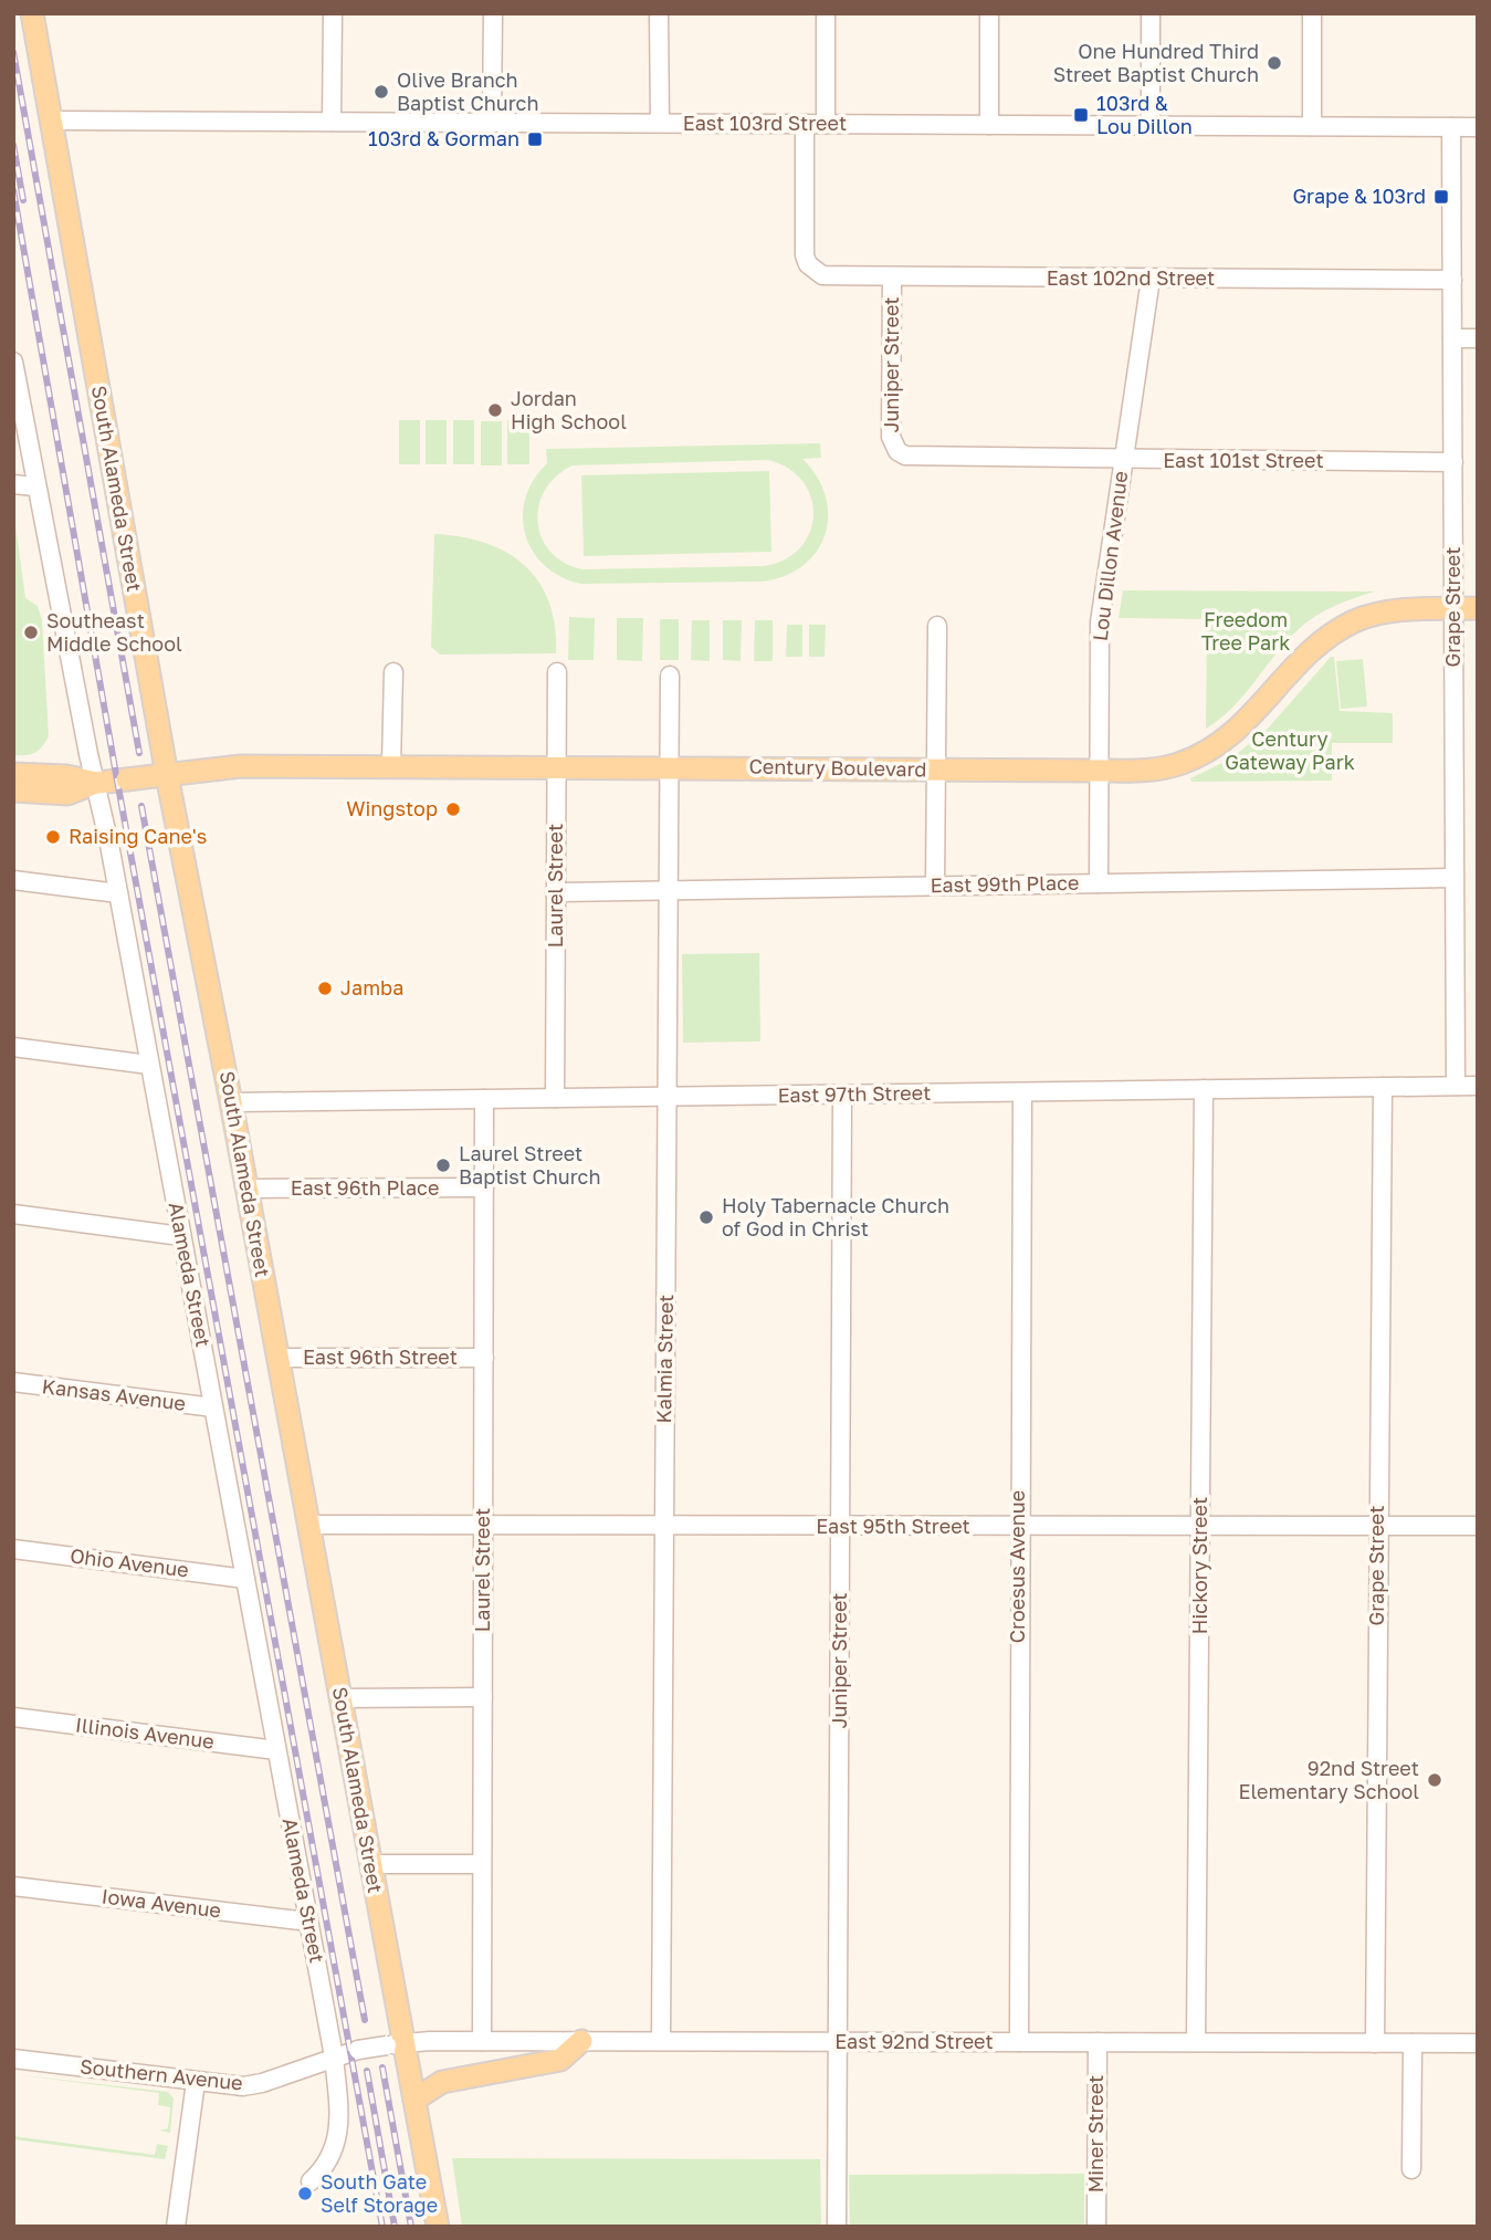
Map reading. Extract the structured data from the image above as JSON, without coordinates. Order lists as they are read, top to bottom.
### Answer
{
  "streets": {
    "main road": ["South Alameda Street", "Century Boulevard"],
    "street": [
      "East 103rd Street",
      "East 102nd Street",
      "Juniper Street",
      "East 101st Street",
      "Lou Dillon Avenue",
      "Grape Street",
      "East 99th Place",
      "Laurel Street",
      "East 97th Street",
      "East 96th Place",
      "Alameda Street",
      "East 96th Street",
      "Kalmia Street",
      "Kansas Avenue",
      "East 95th Street",
      "Ohio Avenue",
      "Hickory Street",
      "Croesus Avenue",
      "Illinois Avenue",
      "Iowa Avenue",
      "East 92nd Street",
      "Southern Avenue",
      "Miner Street"
    ]
  },
  "crossings": [
    ["East 103rd Street", "East 102nd Street"],
    ["East 103rd Street", "South Alameda Street"],
    ["East 103rd Street", "Grape Street"],
    ["East 102nd Street", "Juniper Street"],
    ["East 102nd Street", "Lou Dillon Avenue"],
    ["East 102nd Street", "Grape Street"],
    ["Juniper Street", "East 101st Street"],
    ["Juniper Street", "East 97th Street"],
    ["Juniper Street", "East 95th Street"],
    ["Juniper Street", "East 92nd Street"],
    ["East 101st Street", "Lou Dillon Avenue"],
    ["East 101st Street", "Grape Street"],
    ["South Alameda Street", "Century Boulevard"],
    ["South Alameda Street", "East 97th Street"],
    ["South Alameda Street", "East 96th Place"],
    ["South Alameda Street", "East 96th Street"],
    ["South Alameda Street", "East 95th Street"],
    ["South Alameda Street", "East 92nd Street"],
    ["Lou Dillon Avenue", "Century Boulevard"],
    ["Lou Dillon Avenue", "East 99th Place"],
    ["Grape Street", "Century Boulevard"],
    ["Grape Street", "East 99th Place"],
    ["Grape Street", "East 97th Street"],
    ["Grape Street", "East 95th Street"],
    ["Grape Street", "East 92nd Street"],
    ["Century Boulevard", "Laurel Street"],
    ["Century Boulevard", "Alameda Street"],
    ["Century Boulevard", "Kalmia Street"],
    ["East 99th Place", "Laurel Street"],
    ["East 99th Place", "Kalmia Street"],
    ["Laurel Street", "East 97th Street"],
    ["Laurel Street", "East 96th Place"],
    ["Laurel Street", "East 96th Street"],
    ["Laurel Street", "East 95th Street"],
    ["Laurel Street", "East 92nd Street"],
    ["East 97th Street", "Kalmia Street"],
    ["East 97th Street", "Hickory Street"],
    ["East 97th Street", "Croesus Avenue"],
    ["Alameda Street", "Kansas Avenue"],
    ["Alameda Street", "Ohio Avenue"],
    ["Alameda Street", "Illinois Avenue"],
    ["Alameda Street", "Iowa Avenue"],
    ["Alameda Street", "East 92nd Street"],
    ["Alameda Street", "Southern Avenue"],
    ["Kalmia Street", "East 95th Street"],
    ["Kalmia Street", "East 92nd Street"],
    ["East 95th Street", "Hickory Street"],
    ["East 95th Street", "Croesus Avenue"],
    ["Hickory Street", "East 92nd Street"],
    ["Croesus Avenue", "East 92nd Street"],
    ["East 92nd Street", "Southern Avenue"],
    ["East 92nd Street", "Miner Street"]
  ],
  "parks": ["Freedom Tree Park", "Century Gateway Park"],
  "places": {
    "other": [
      "One Hundred Third Street Baptist Church",
      "Olive Branch Baptist Church",
      "Jordan High School",
      "Southeast Middle School",
      "Wingstop",
      "Raising Cane's",
      "Jamba",
      "Laurel Street Baptist Church",
      "Holy Tabernacle Church of God in Christ",
      "92nd Street Elementary School",
      "South Gate Self Storage"
    ],
    "transit": ["103rd & Lou Dillon", "103rd & Gorman", "Grape & 103rd"]
  }
}
